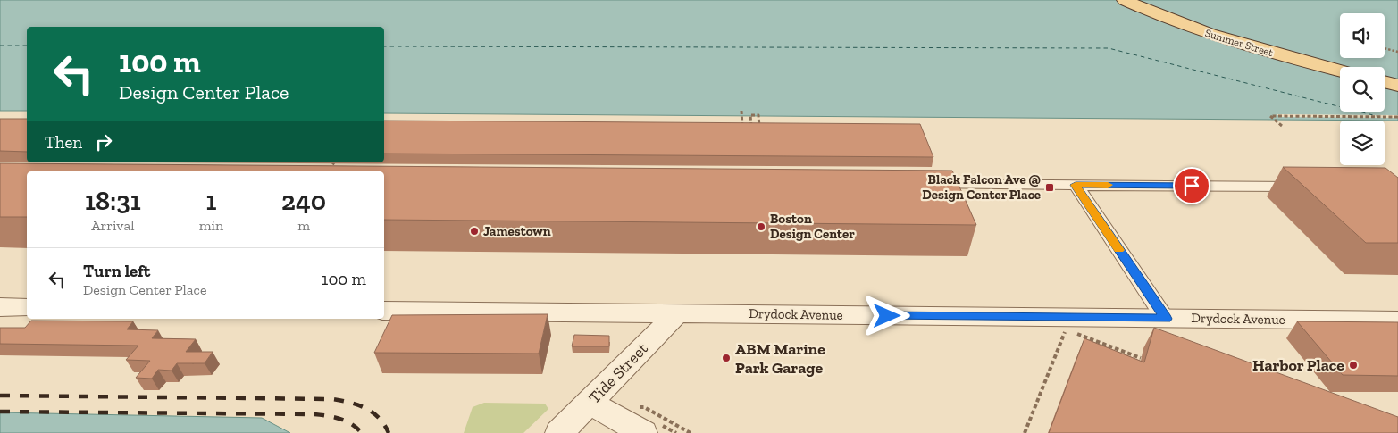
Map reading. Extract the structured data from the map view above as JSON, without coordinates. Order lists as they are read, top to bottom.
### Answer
{
  "streets": {
    "main road": ["Summer Street"],
    "street": ["Drydock Avenue", "Tide Street"]
  },
  "crossings": [
    ["Drydock Avenue", "Tide Street"]
  ],
  "places": {
    "transit": ["Black Falcon Ave @ Design Center Place"],
    "other": [
      "Boston Design Center",
      "Jamestown",
      "ABM Marine Park Garage",
      "Harbor Place"
    ]
  },
  "page": {
    "turn": ["100 m", "Design Center Place"],
    "then": "Then",
    "eta": [
      "18:31",
      "Arrival",
      "1",
      "min",
      "240",
      "m"
    ],
    "list": [
      {
        "name": "Turn left",
        "note": "Design Center Place",
        "value": "100 m"
      }
    ]
  }
}
